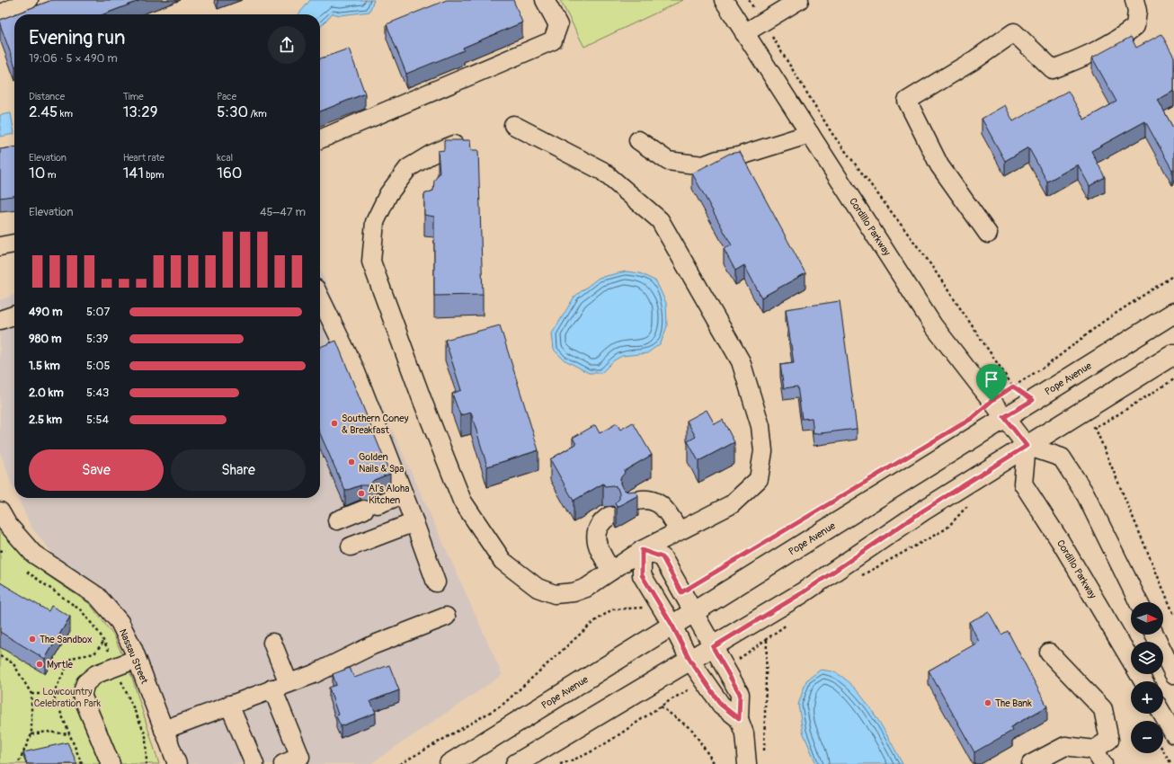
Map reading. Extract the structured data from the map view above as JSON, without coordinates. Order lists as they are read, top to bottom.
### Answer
{
  "streets": {
    "main road": ["Pope Avenue"],
    "street": ["Cordillo Parkway", "Nassau Street"]
  },
  "crossings": [
    ["Cordillo Parkway", "Pope Avenue"]
  ],
  "parks": ["Lowcountry Celebration Park"],
  "places": [
    "Southern Coney & Breakfast",
    "Golden Nails & Spa",
    "Al’s Aloha Kitchen",
    "The Sandbox",
    "Myrtle",
    "The Bank"
  ],
  "north": "right",
  "page": {
    "heading": ["Evening run", "19:06 · 5 × 490 m"],
    "stats": [
      ["Distance", "2.45 km"],
      ["Time", "13:29"],
      ["Pace", "5:30 /km"],
      ["Elevation", "10 m"],
      ["Heart rate", "141 bpm"],
      ["kcal", "160"]
    ],
    "chart": ["Elevation", "45–47 m"],
    "list": [
      {
        "name": "490 m",
        "note": "5:07"
      },
      {
        "name": "980 m",
        "note": "5:39"
      },
      {
        "name": "1.5 km",
        "note": "5:05"
      },
      {
        "name": "2.0 km",
        "note": "5:43"
      },
      {
        "name": "2.5 km",
        "note": "5:54"
      }
    ],
    "buttons": ["Save", "Share"],
    "map_buttons": ["+", "−"]
  }
}
